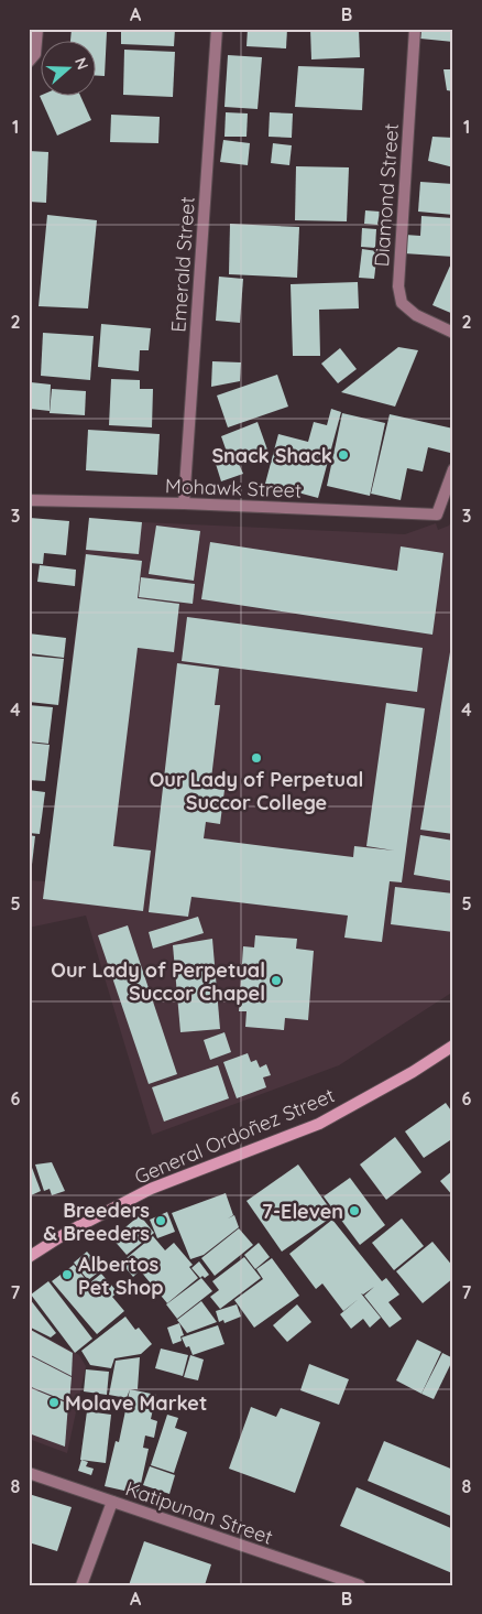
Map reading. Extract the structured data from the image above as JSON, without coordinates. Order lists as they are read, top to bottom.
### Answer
{
  "streets": {
    "main road": ["General Ordoñez Street"],
    "street": [
      "Diamond Street",
      "Emerald Street",
      "Mohawk Street",
      "Katipunan Street"
    ]
  },
  "crossings": [
    ["Emerald Street", "Mohawk Street"]
  ],
  "places": [
    "Snack Shack",
    "Our Lady of Perpetual Succor College",
    "Our Lady of Perpetual Succor Chapel",
    "7-Eleven",
    "Breeders & Breeders",
    "Albertos Pet Shop",
    "Molave Market"
  ],
  "north": "right",
  "grid": {
    "columns": ["A", "B"],
    "rows": [
      "1",
      "2",
      "3",
      "4",
      "5",
      "6",
      "7",
      "8"
    ]
  }
}
